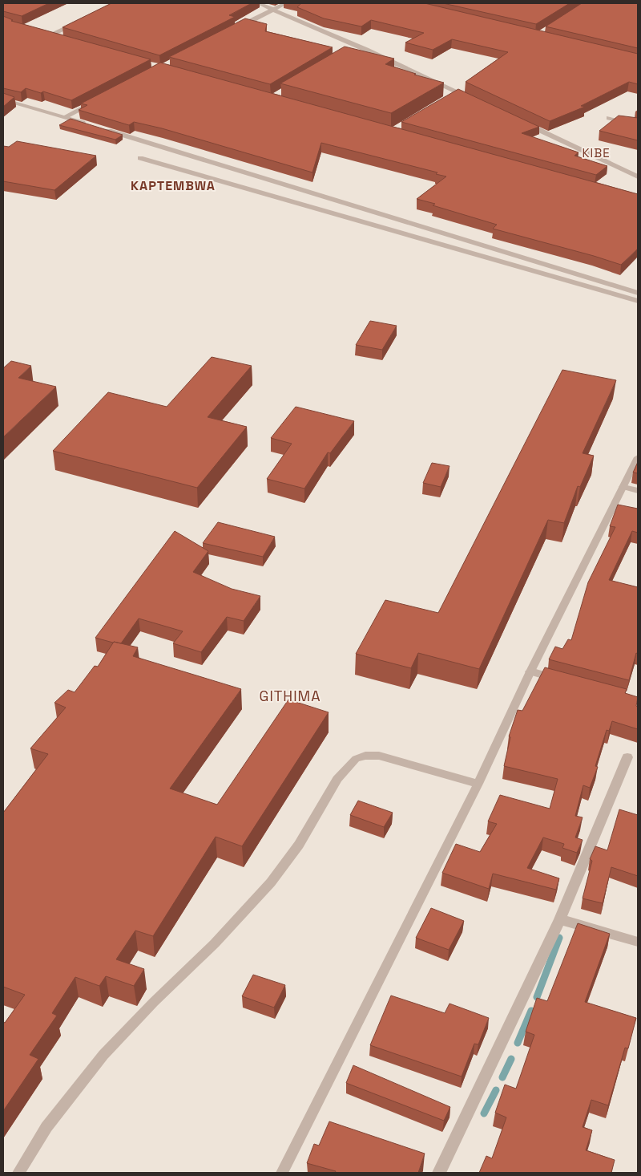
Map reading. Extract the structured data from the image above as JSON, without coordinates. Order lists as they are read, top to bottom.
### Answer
{
  "districts": ["KIBE", "KAPTEMBWA", "GITHIMA"]
}
